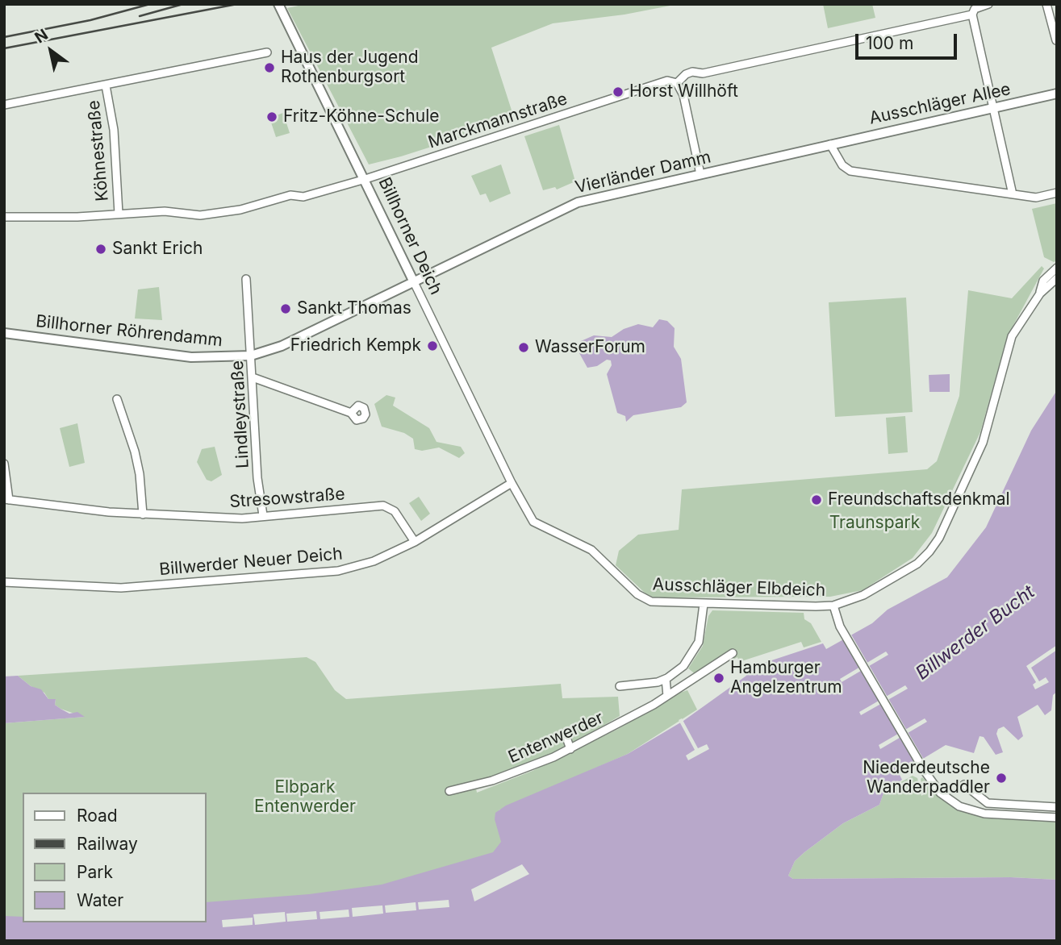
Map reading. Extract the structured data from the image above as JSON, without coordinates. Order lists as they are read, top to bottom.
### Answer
{
  "streets": {
    "street": [
      "Ausschläger Allee",
      "Marckmannstraße",
      "Köhnestraße",
      "Vierländer Damm",
      "Billhorner Deich",
      "Billhorner Röhrendamm",
      "Lindleystraße",
      "Stresowstraße",
      "Billwerder Neuer Deich",
      "Ausschläger Elbdeich",
      "Entenwerder"
    ]
  },
  "crossings": [
    ["Ausschläger Allee", "Vierländer Damm"],
    ["Marckmannstraße", "Köhnestraße"],
    ["Marckmannstraße", "Billhorner Deich"],
    ["Vierländer Damm", "Billhorner Deich"],
    ["Vierländer Damm", "Billhorner Röhrendamm"],
    ["Vierländer Damm", "Lindleystraße"],
    ["Billhorner Deich", "Billwerder Neuer Deich"],
    ["Billhorner Deich", "Ausschläger Elbdeich"],
    ["Billhorner Röhrendamm", "Lindleystraße"],
    ["Lindleystraße", "Stresowstraße"],
    ["Stresowstraße", "Billwerder Neuer Deich"],
    ["Billwerder Neuer Deich", "Ausschläger Elbdeich"]
  ],
  "water": ["Billwerder Bucht"],
  "parks": ["Traunspark", "Elbpark Entenwerder"],
  "places": [
    "Haus der Jugend Rothenburgsort",
    "Horst Willhöft",
    "Fritz-Köhne-Schule",
    "Sankt Erich",
    "Sankt Thomas",
    "Friedrich Kempk",
    "WasserForum",
    "Freundschaftsdenkmal",
    "Hamburger Angelzentrum",
    "Niederdeutsche Wanderpaddler"
  ],
  "legend": [
    "Road",
    "Railway",
    "Park",
    "Water"
  ],
  "scale_bar": "100 m",
  "north": "top left"
}
